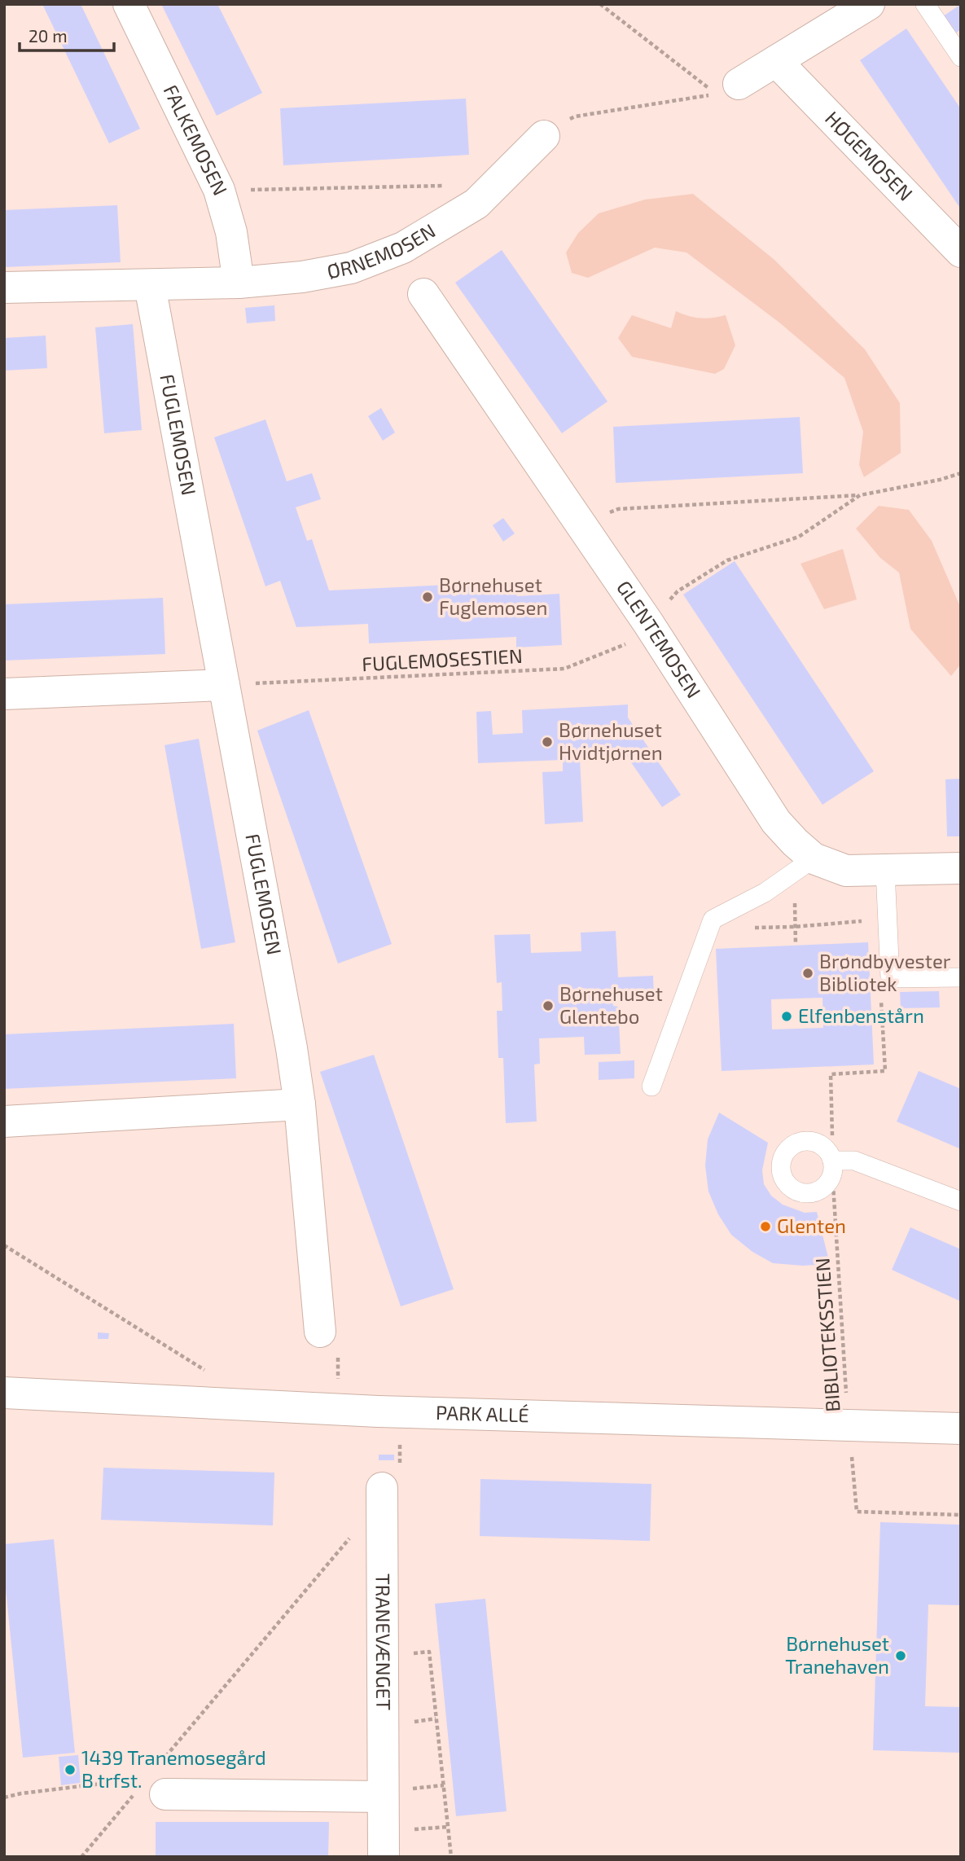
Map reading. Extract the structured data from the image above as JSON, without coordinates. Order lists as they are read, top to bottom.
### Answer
{
  "streets": {
    "street": [
      "FALKEMOSEN",
      "HØGEMOSEN",
      "ØRNEMOSEN",
      "FUGLEMOSEN",
      "GLENTEMOSEN",
      "PARK ALLÉ",
      "TRANEVÆNGET"
    ],
    "path": ["FUGLEMOSESTIEN", "BIBLIOTEKSSTIEN"]
  },
  "crossings": [
    ["FALKEMOSEN", "ØRNEMOSEN"],
    ["ØRNEMOSEN", "FUGLEMOSEN"],
    ["FUGLEMOSEN", "FUGLEMOSESTIEN"],
    ["GLENTEMOSEN", "FUGLEMOSESTIEN"],
    ["BIBLIOTEKSSTIEN", "PARK ALLÉ"]
  ],
  "places": [
    "Børnehuset Fuglemosen",
    "Børnehuset Hvidtjørnen",
    "Brøndbyvester Bibliotek",
    "Børnehuset Glentebo",
    "Elfenbenstårn",
    "Glenten",
    "Børnehuset Tranehaven",
    "1439 Tranemosegård B trfst."
  ],
  "scale_bar": "20 m"
}
